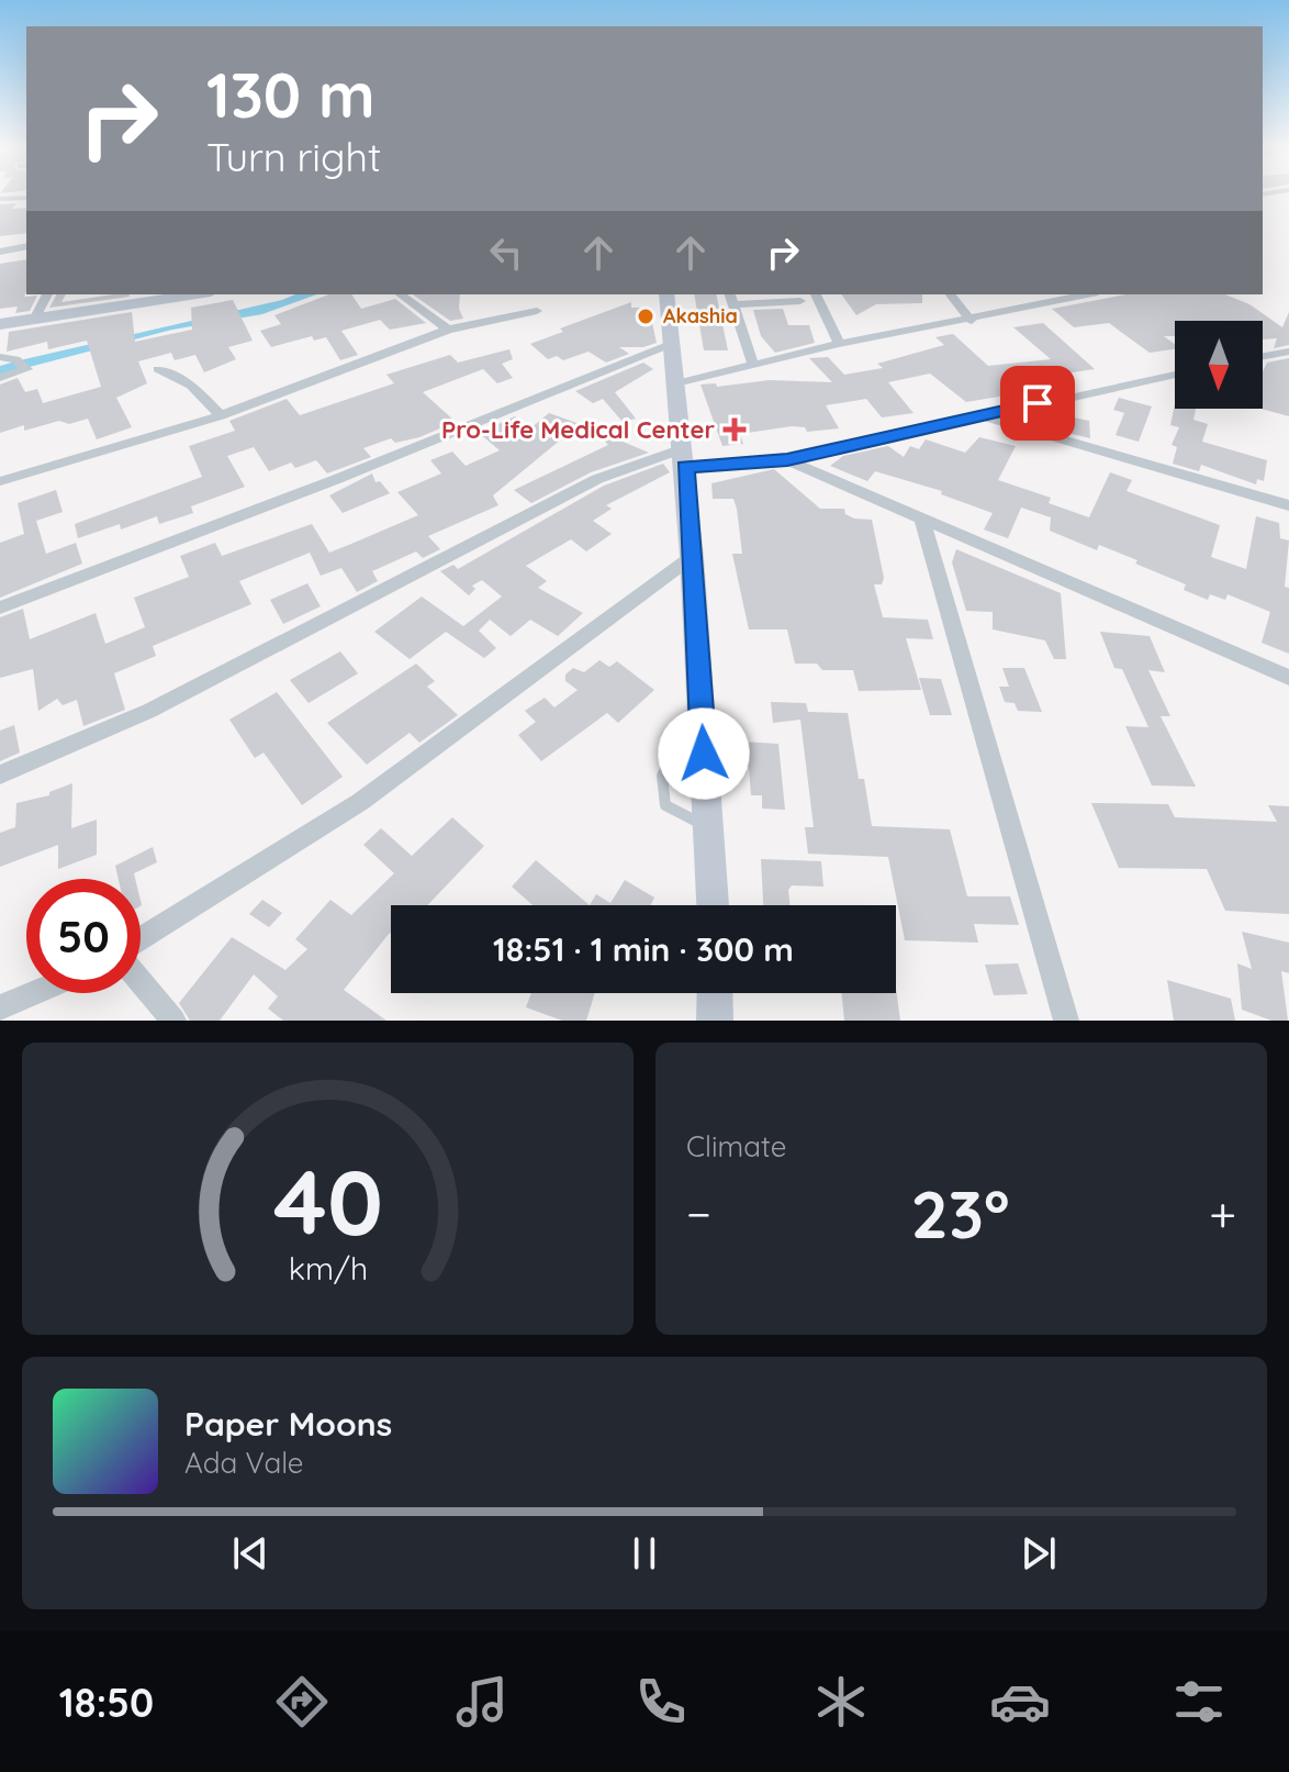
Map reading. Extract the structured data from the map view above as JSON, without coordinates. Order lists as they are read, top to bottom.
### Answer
{
  "places": {
    "other": ["Akashia"],
    "health": ["Pro-Life Medical Center"]
  },
  "north": "bottom",
  "page": {
    "turn": ["130 m", "Turn right"],
    "limit": "50",
    "trip": "18:51 · 1 min · 300 m",
    "tile": "Climate",
    "heat": ["−", "23°", "+"],
    "song": ["Paper Moons", "Ada Vale"],
    "tabs": "18:50",
    "gauge": ["40", "km/h"]
  }
}
